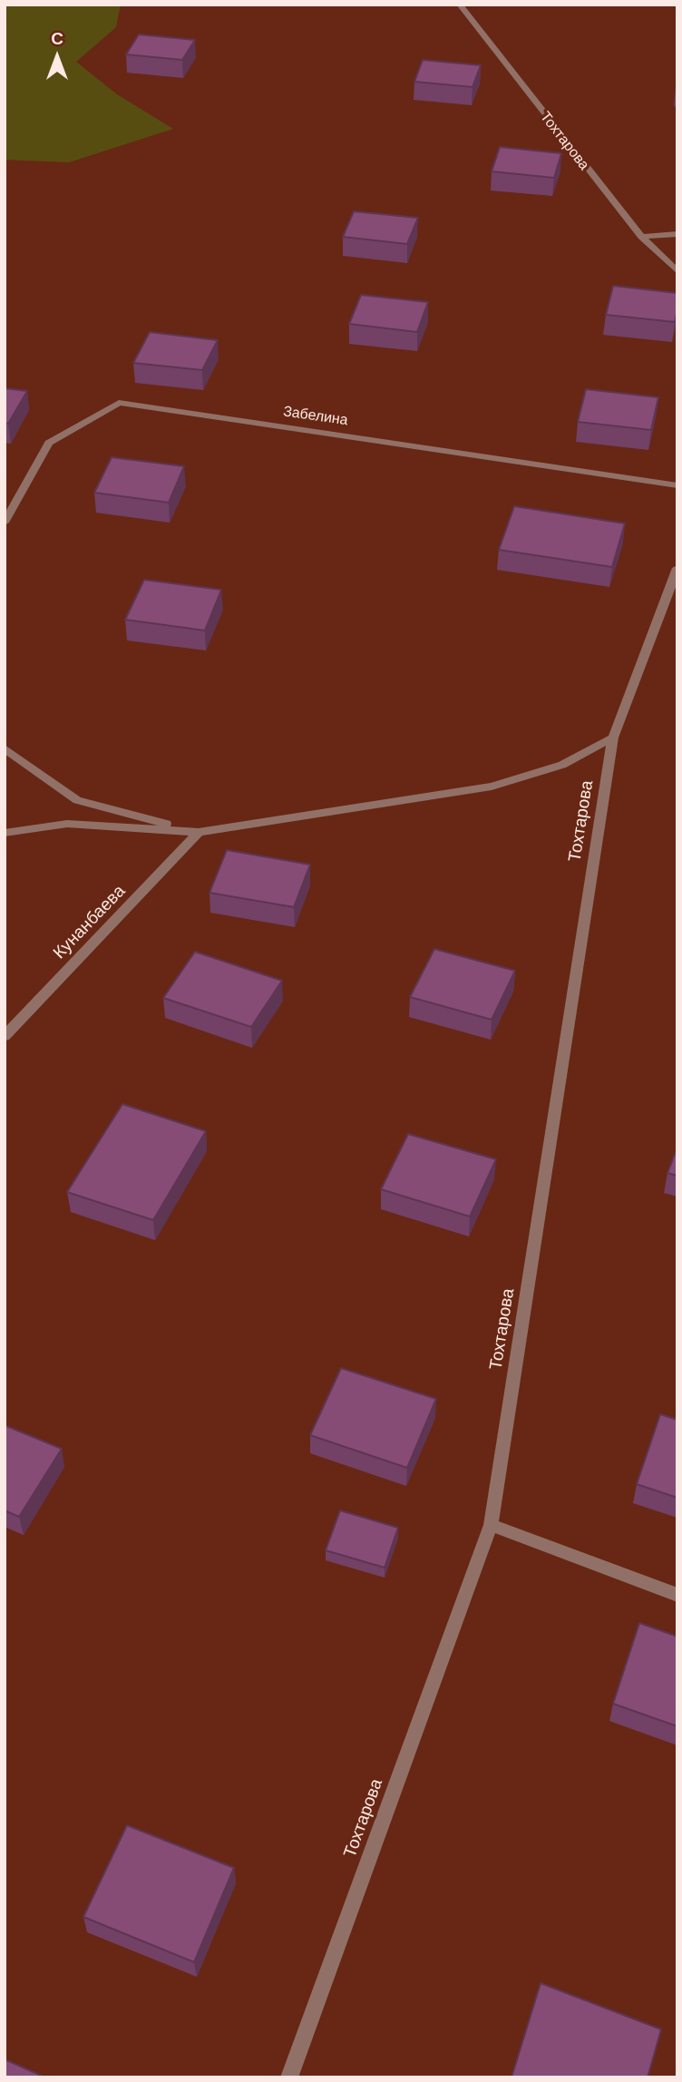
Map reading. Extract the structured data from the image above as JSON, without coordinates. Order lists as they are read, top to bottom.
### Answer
{
  "streets": {
    "street": ["Тохтарова", "Забелина", "Кунанбаева"]
  },
  "north": "top"
}
